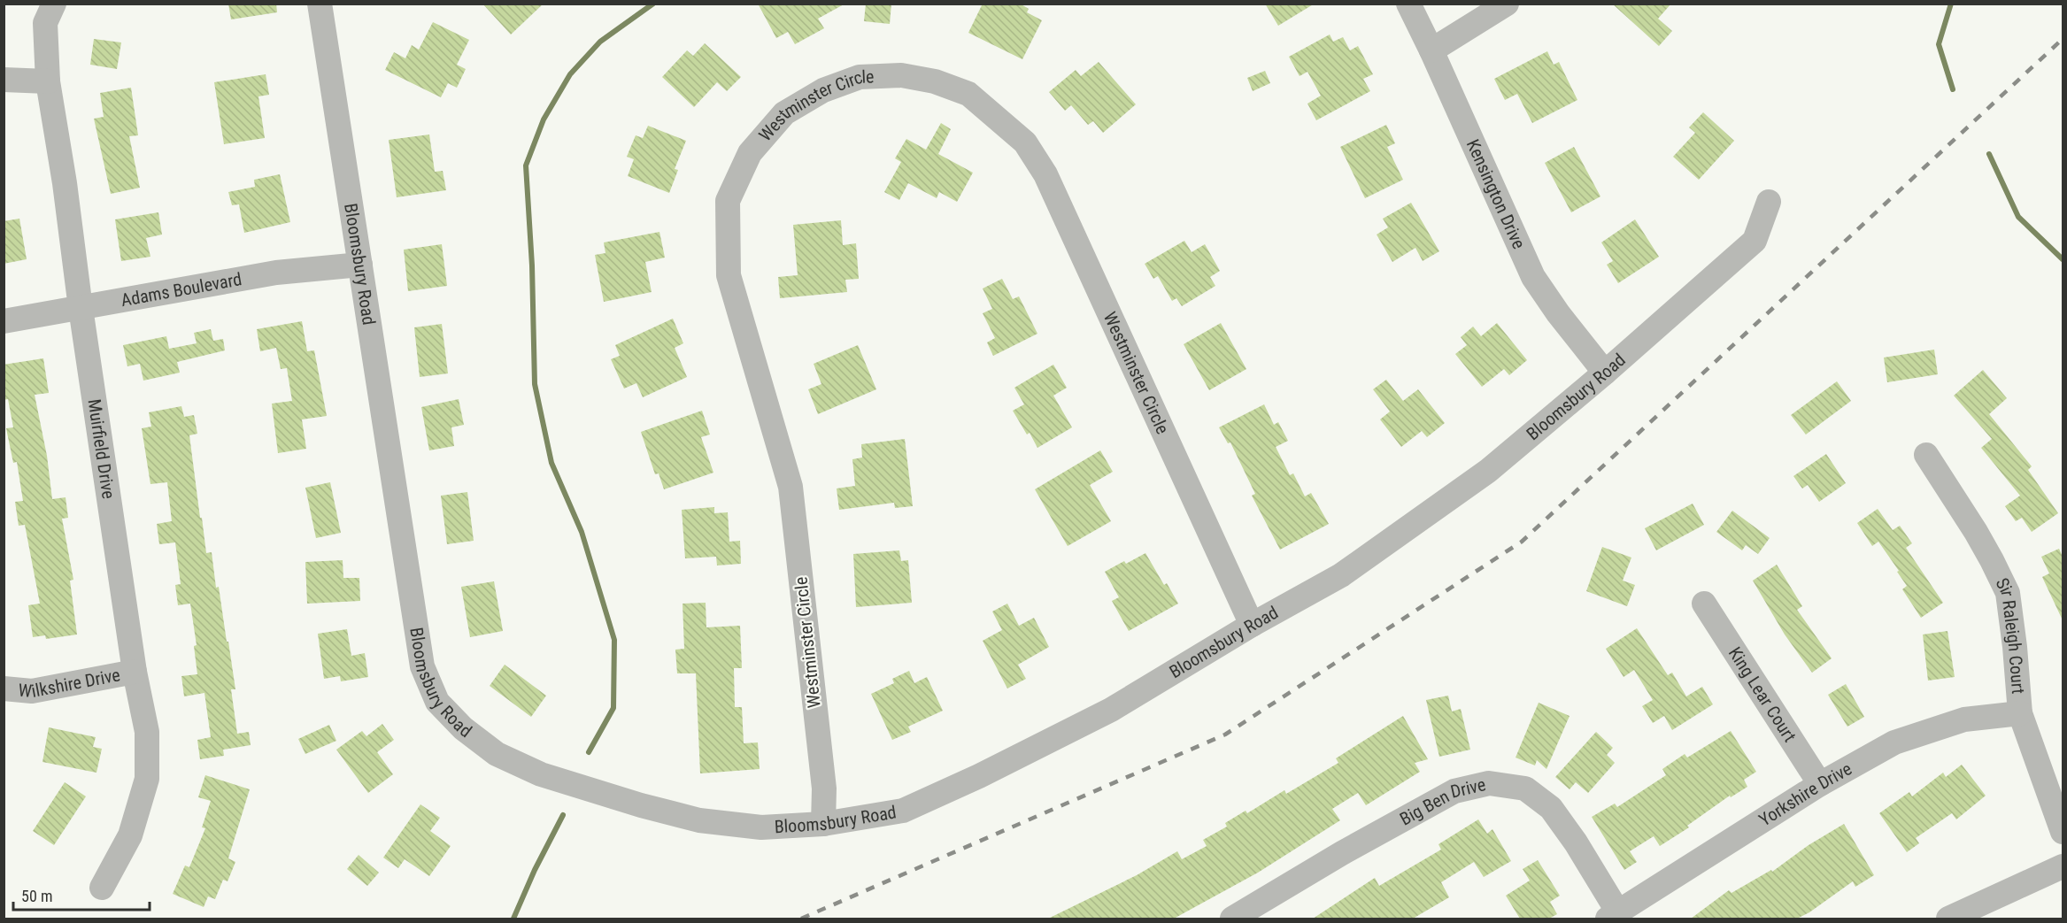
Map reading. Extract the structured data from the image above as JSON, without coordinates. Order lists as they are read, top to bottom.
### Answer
{
  "streets": {
    "street": [
      "Westminster Circle",
      "Kensington Drive",
      "Bloomsbury Road",
      "Adams Boulevard",
      "Muirfield Drive",
      "Sir Raleigh Court",
      "Wilkshire Drive",
      "King Lear Court",
      "Yorkshire Drive",
      "Big Ben Drive"
    ]
  },
  "crossings": [
    ["Westminster Circle", "Bloomsbury Road"],
    ["Kensington Drive", "Bloomsbury Road"],
    ["Bloomsbury Road", "Adams Boulevard"],
    ["Adams Boulevard", "Muirfield Drive"],
    ["Muirfield Drive", "Wilkshire Drive"],
    ["Sir Raleigh Court", "Yorkshire Drive"],
    ["King Lear Court", "Yorkshire Drive"],
    ["Yorkshire Drive", "Big Ben Drive"]
  ],
  "scale_bar": "50 m"
}
